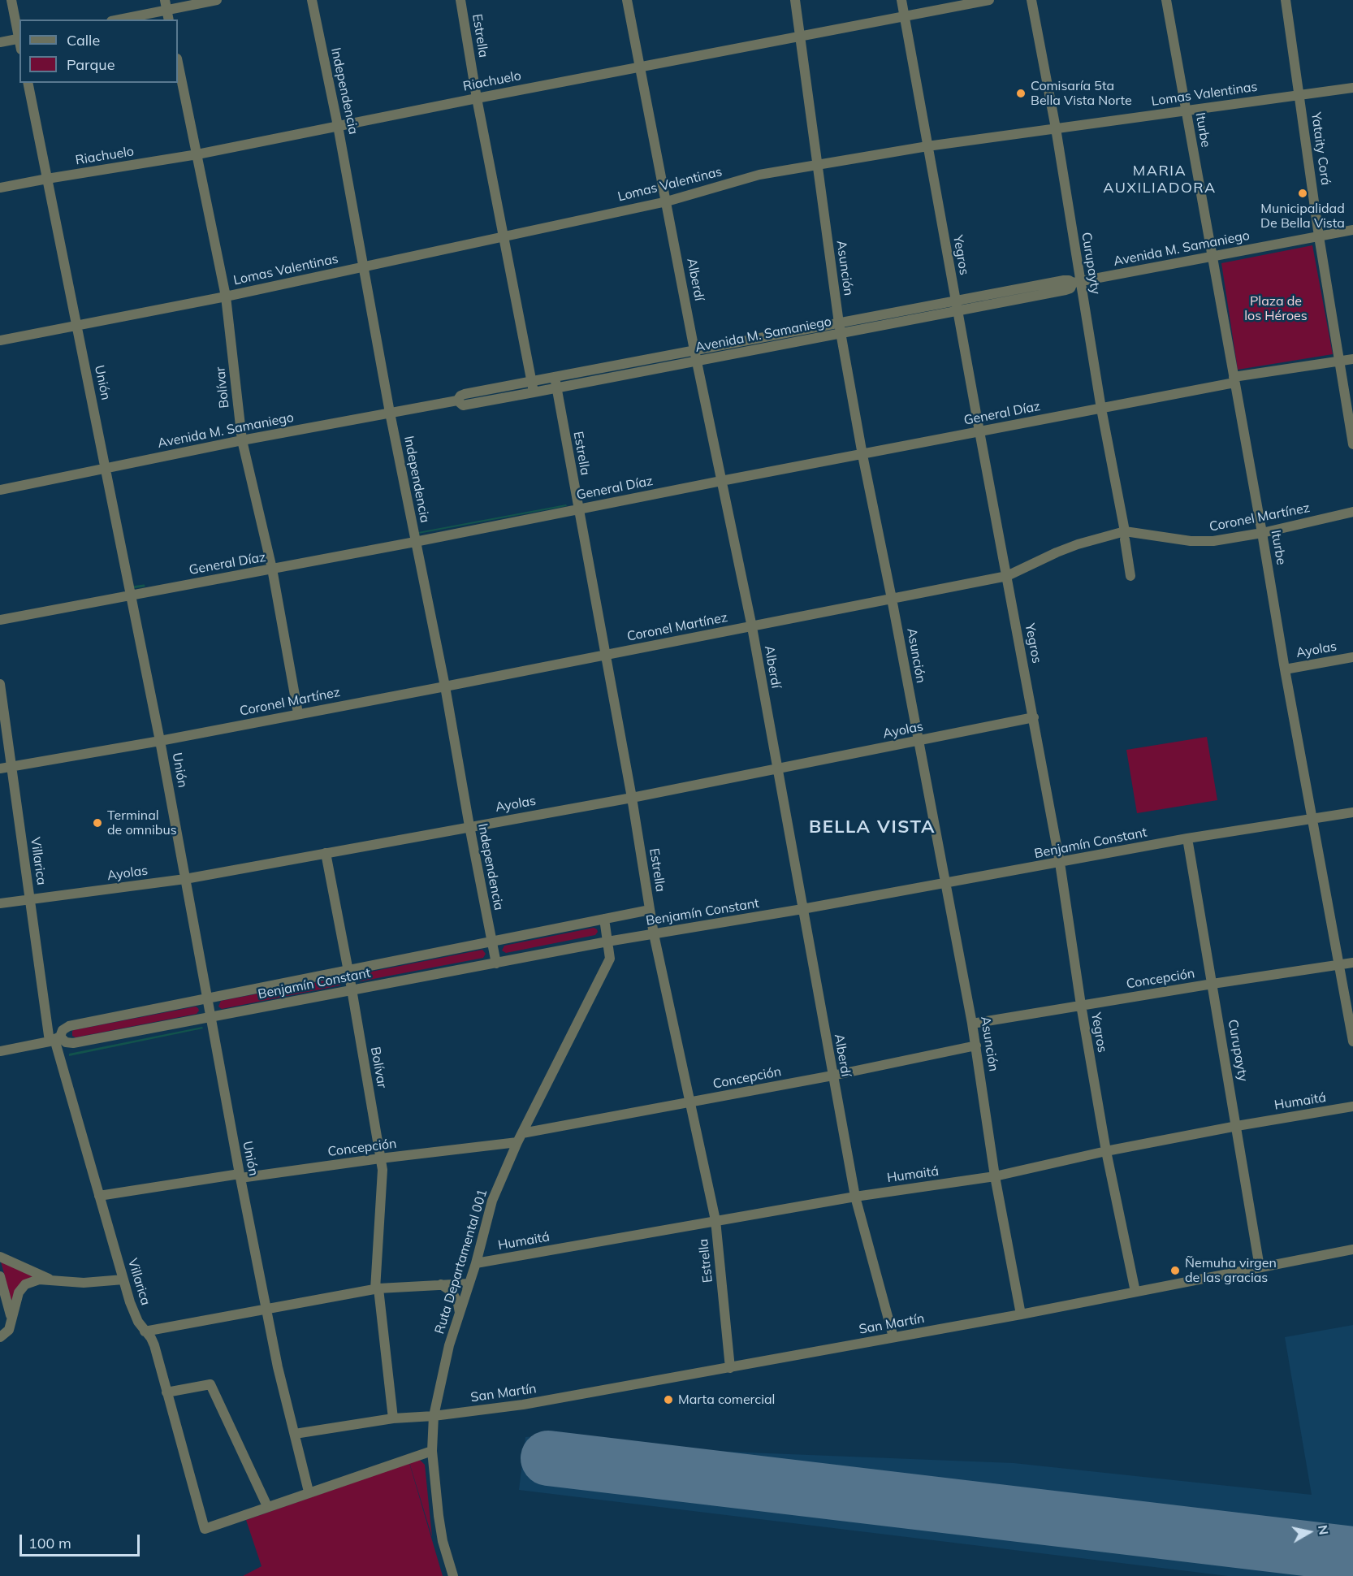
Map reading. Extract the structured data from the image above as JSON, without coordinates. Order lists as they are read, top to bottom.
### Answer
{
  "streets": {
    "street": [
      "Estrella",
      "Riachuelo",
      "Independencia",
      "Lomas Valentinas",
      "Iturbe",
      "Yataity Corá",
      "Avenida M. Samaniego",
      "Yegros",
      "Curupayty",
      "Asunción",
      "Alberdí",
      "Unión",
      "Bolívar",
      "General Díaz",
      "Coronel Martínez",
      "Ayolas",
      "Benjamín Constant",
      "Villarica",
      "Concepción",
      "Humaitá",
      "Ruta Departamental 001",
      "San Martín"
    ]
  },
  "crossings": [
    ["Estrella", "Riachuelo"],
    ["Estrella", "Lomas Valentinas"],
    ["Estrella", "Avenida M. Samaniego"],
    ["Estrella", "General Díaz"],
    ["Estrella", "Coronel Martínez"],
    ["Estrella", "Ayolas"],
    ["Estrella", "Benjamín Constant"],
    ["Estrella", "Concepción"],
    ["Estrella", "Humaitá"],
    ["Estrella", "San Martín"],
    ["Riachuelo", "Independencia"],
    ["Riachuelo", "Yegros"],
    ["Riachuelo", "Asunción"],
    ["Riachuelo", "Alberdí"],
    ["Riachuelo", "Unión"],
    ["Riachuelo", "Bolívar"],
    ["Independencia", "Lomas Valentinas"],
    ["Independencia", "Avenida M. Samaniego"],
    ["Independencia", "General Díaz"],
    ["Independencia", "Coronel Martínez"],
    ["Independencia", "Ayolas"],
    ["Independencia", "Benjamín Constant"],
    ["Lomas Valentinas", "Iturbe"],
    ["Lomas Valentinas", "Yataity Corá"],
    ["Lomas Valentinas", "Yegros"],
    ["Lomas Valentinas", "Curupayty"],
    ["Lomas Valentinas", "Asunción"],
    ["Lomas Valentinas", "Alberdí"],
    ["Lomas Valentinas", "Unión"],
    ["Lomas Valentinas", "Bolívar"],
    ["Iturbe", "Avenida M. Samaniego"],
    ["Iturbe", "General Díaz"],
    ["Iturbe", "Coronel Martínez"],
    ["Iturbe", "Ayolas"],
    ["Iturbe", "Benjamín Constant"],
    ["Iturbe", "Concepción"],
    ["Yataity Corá", "Avenida M. Samaniego"],
    ["Yataity Corá", "General Díaz"],
    ["Avenida M. Samaniego", "Yegros"],
    ["Avenida M. Samaniego", "Curupayty"],
    ["Avenida M. Samaniego", "Asunción"],
    ["Avenida M. Samaniego", "Alberdí"],
    ["Avenida M. Samaniego", "Unión"],
    ["Avenida M. Samaniego", "Bolívar"],
    ["Yegros", "General Díaz"],
    ["Yegros", "Coronel Martínez"],
    ["Yegros", "Ayolas"],
    ["Yegros", "Benjamín Constant"],
    ["Yegros", "Concepción"],
    ["Yegros", "Humaitá"],
    ["Yegros", "San Martín"],
    ["Curupayty", "General Díaz"],
    ["Curupayty", "Coronel Martínez"],
    ["Curupayty", "Benjamín Constant"],
    ["Curupayty", "Concepción"],
    ["Curupayty", "Humaitá"],
    ["Curupayty", "San Martín"],
    ["Asunción", "General Díaz"],
    ["Asunción", "Coronel Martínez"],
    ["Asunción", "Ayolas"],
    ["Asunción", "Benjamín Constant"],
    ["Asunción", "Concepción"],
    ["Asunción", "Humaitá"],
    ["Asunción", "San Martín"],
    ["Alberdí", "General Díaz"],
    ["Alberdí", "Coronel Martínez"],
    ["Alberdí", "Ayolas"],
    ["Alberdí", "Benjamín Constant"],
    ["Alberdí", "Concepción"],
    ["Alberdí", "Humaitá"],
    ["Alberdí", "San Martín"],
    ["Unión", "General Díaz"],
    ["Unión", "Coronel Martínez"],
    ["Unión", "Ayolas"],
    ["Unión", "Benjamín Constant"],
    ["Unión", "Concepción"],
    ["Unión", "San Martín"],
    ["Bolívar", "General Díaz"],
    ["Bolívar", "Coronel Martínez"],
    ["Bolívar", "Ayolas"],
    ["Bolívar", "Benjamín Constant"],
    ["Bolívar", "Concepción"],
    ["Bolívar", "San Martín"],
    ["Coronel Martínez", "Villarica"],
    ["Ayolas", "Villarica"],
    ["Benjamín Constant", "Villarica"],
    ["Benjamín Constant", "Ruta Departamental 001"],
    ["Villarica", "Concepción"],
    ["Concepción", "Ruta Departamental 001"],
    ["Humaitá", "Ruta Departamental 001"],
    ["Ruta Departamental 001", "San Martín"]
  ],
  "districts": ["MARIA AUXILIADORA", "BELLA VISTA"],
  "parks": ["Plaza de los Héroes"],
  "places": [
    "Comisaría 5ta Bella Vista Norte",
    "Municipalidad De Bella Vista",
    "Terminal de omnibus",
    "Ñemuha virgen de las gracias",
    "Marta comercial"
  ],
  "legend": ["Calle", "Parque"],
  "scale_bar": "100 m",
  "north": "right"
}
